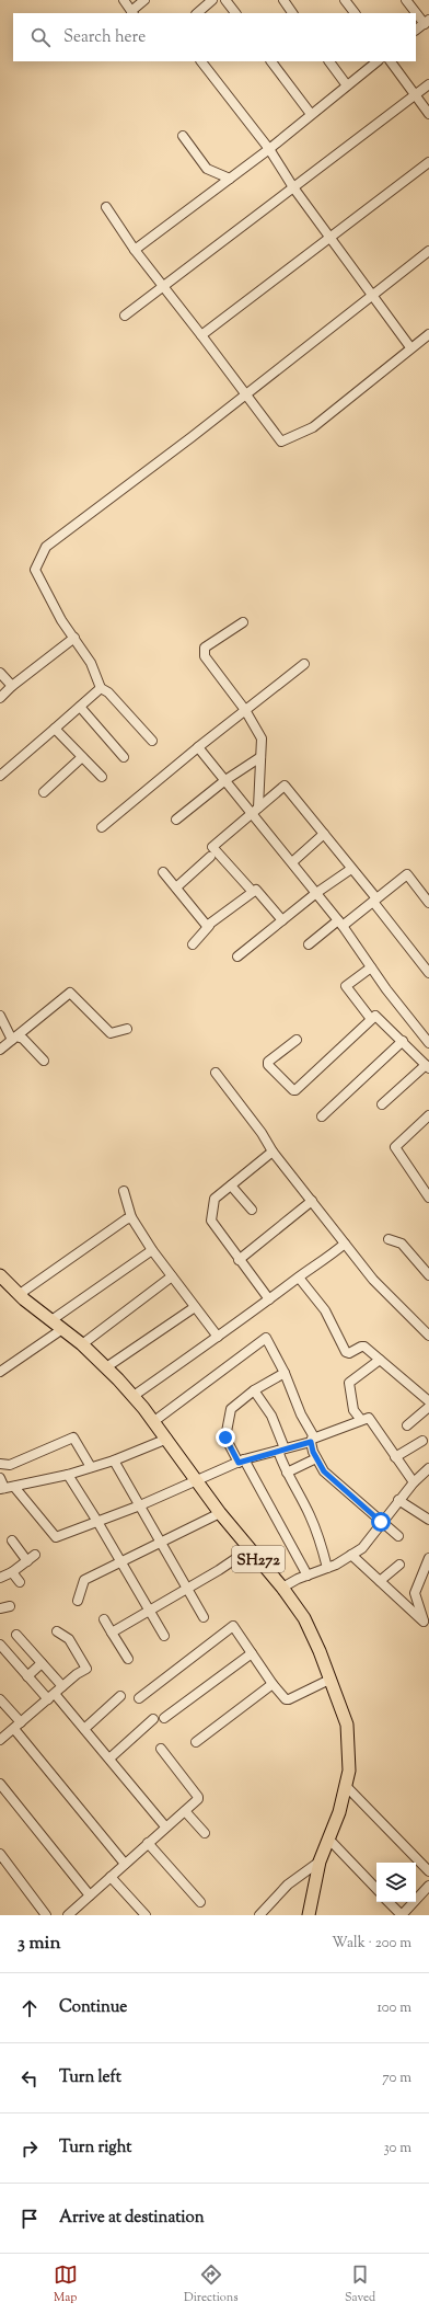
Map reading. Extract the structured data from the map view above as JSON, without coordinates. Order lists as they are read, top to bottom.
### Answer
{
  "streets": {
    "main road": ["SH272"]
  },
  "page": {
    "search": "Search here",
    "heading": ["3 min", "Walk · 200 m"],
    "list": [
      ["Continue", "100 m"],
      ["Turn left", "70 m"],
      ["Turn right", "30 m"],
      "Arrive at destination"
    ],
    "nav": ["Map", "Directions", "Saved"]
  }
}
